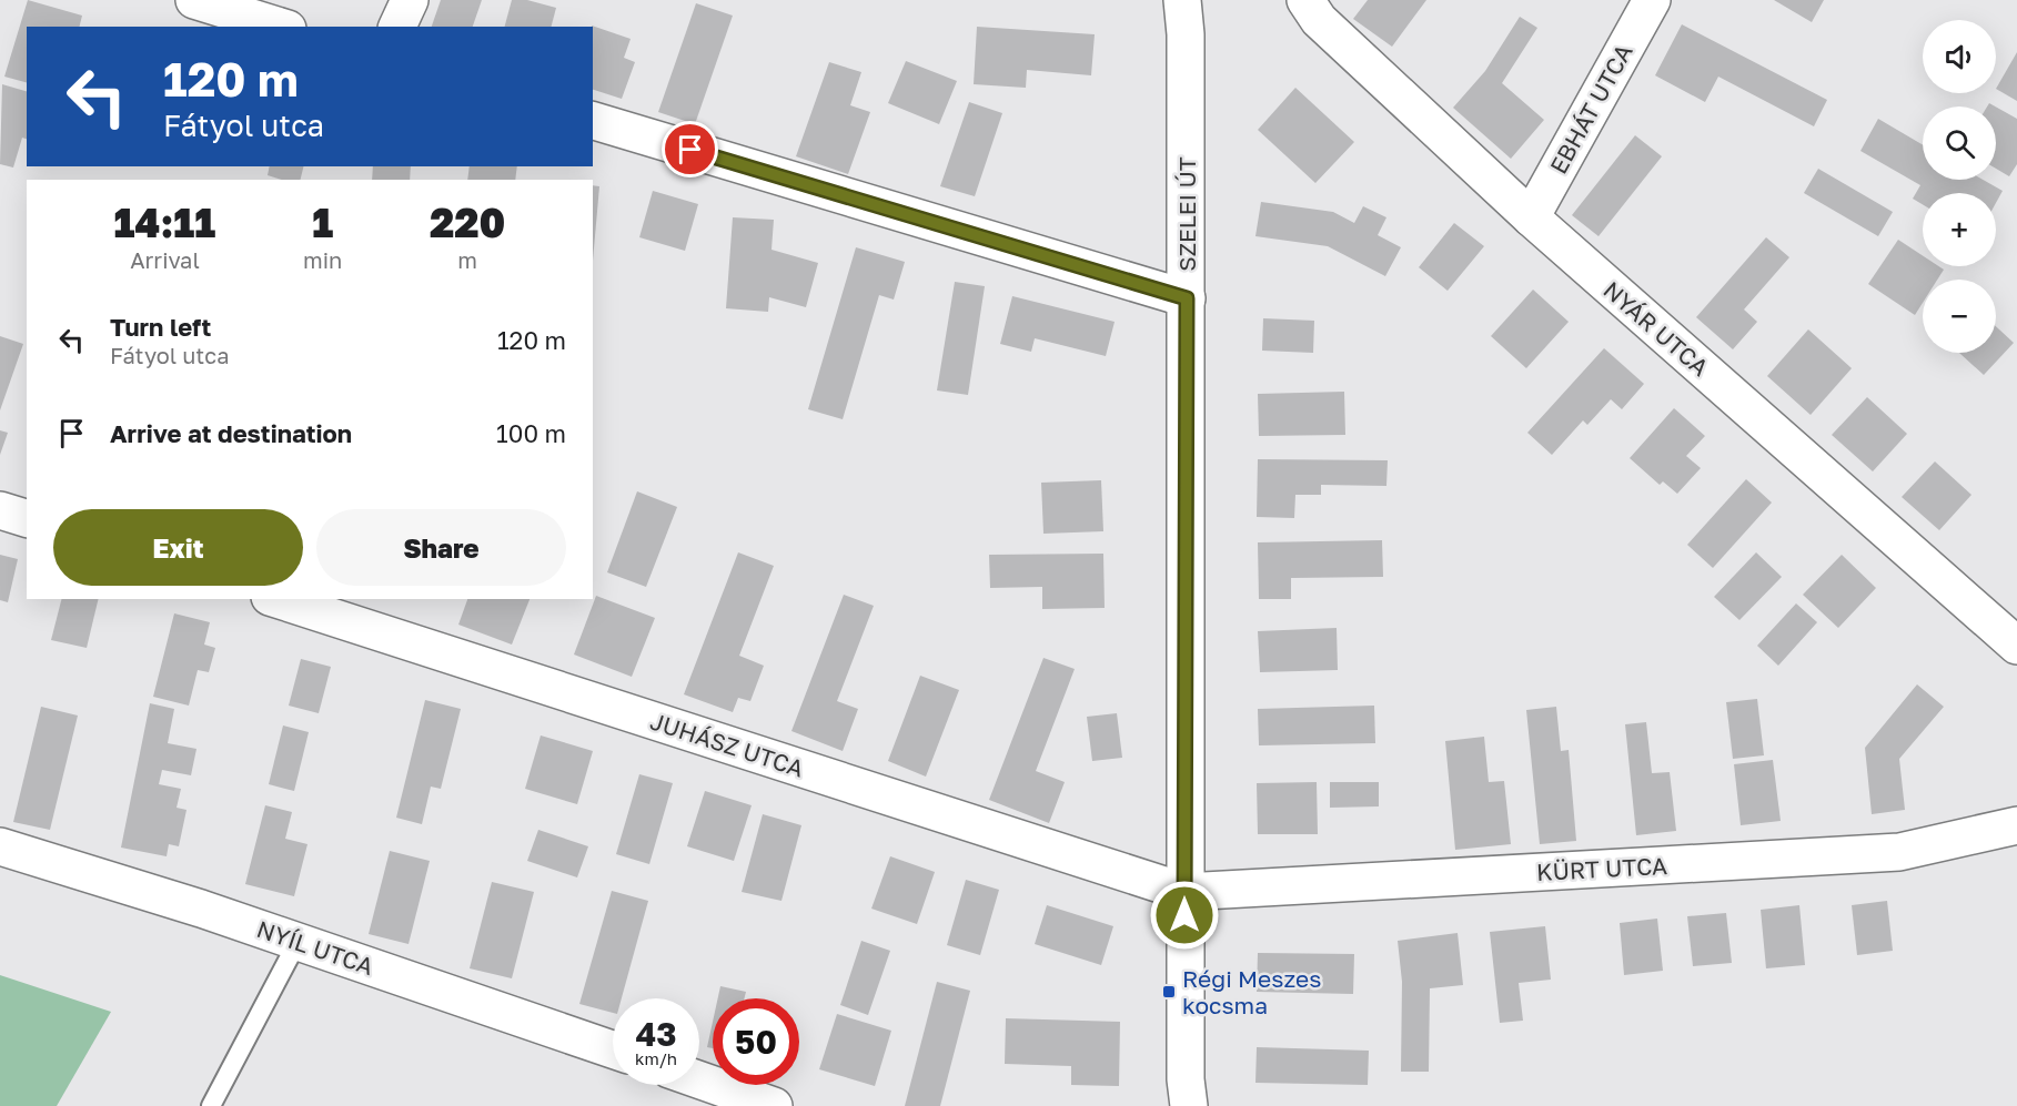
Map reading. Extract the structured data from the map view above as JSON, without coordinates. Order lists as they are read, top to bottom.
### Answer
{
  "streets": {
    "street": [
      "EBHÁT UTCA",
      "SZELEI ÚT",
      "NYÁR UTCA",
      "JUHÁSZ UTCA",
      "KÜRT UTCA",
      "NYÍL UTCA"
    ]
  },
  "crossings": [
    ["EBHÁT UTCA", "NYÁR UTCA"],
    ["SZELEI ÚT", "JUHÁSZ UTCA"],
    ["SZELEI ÚT", "KÜRT UTCA"],
    ["JUHÁSZ UTCA", "KÜRT UTCA"]
  ],
  "places": {
    "transit": ["Régi Meszes kocsma"]
  },
  "page": {
    "map_buttons": ["+", "−"],
    "turn": ["120 m", "Fátyol utca"],
    "eta": [
      "14:11",
      "Arrival",
      "1",
      "min",
      "220",
      "m"
    ],
    "list": [
      {
        "name": "Turn left",
        "note": "Fátyol utca",
        "value": "120 m"
      },
      {
        "name": "Arrive at destination",
        "value": "100 m"
      }
    ],
    "buttons": ["Exit", "Share"],
    "speed": "43 km/h",
    "limit": "50"
  }
}
